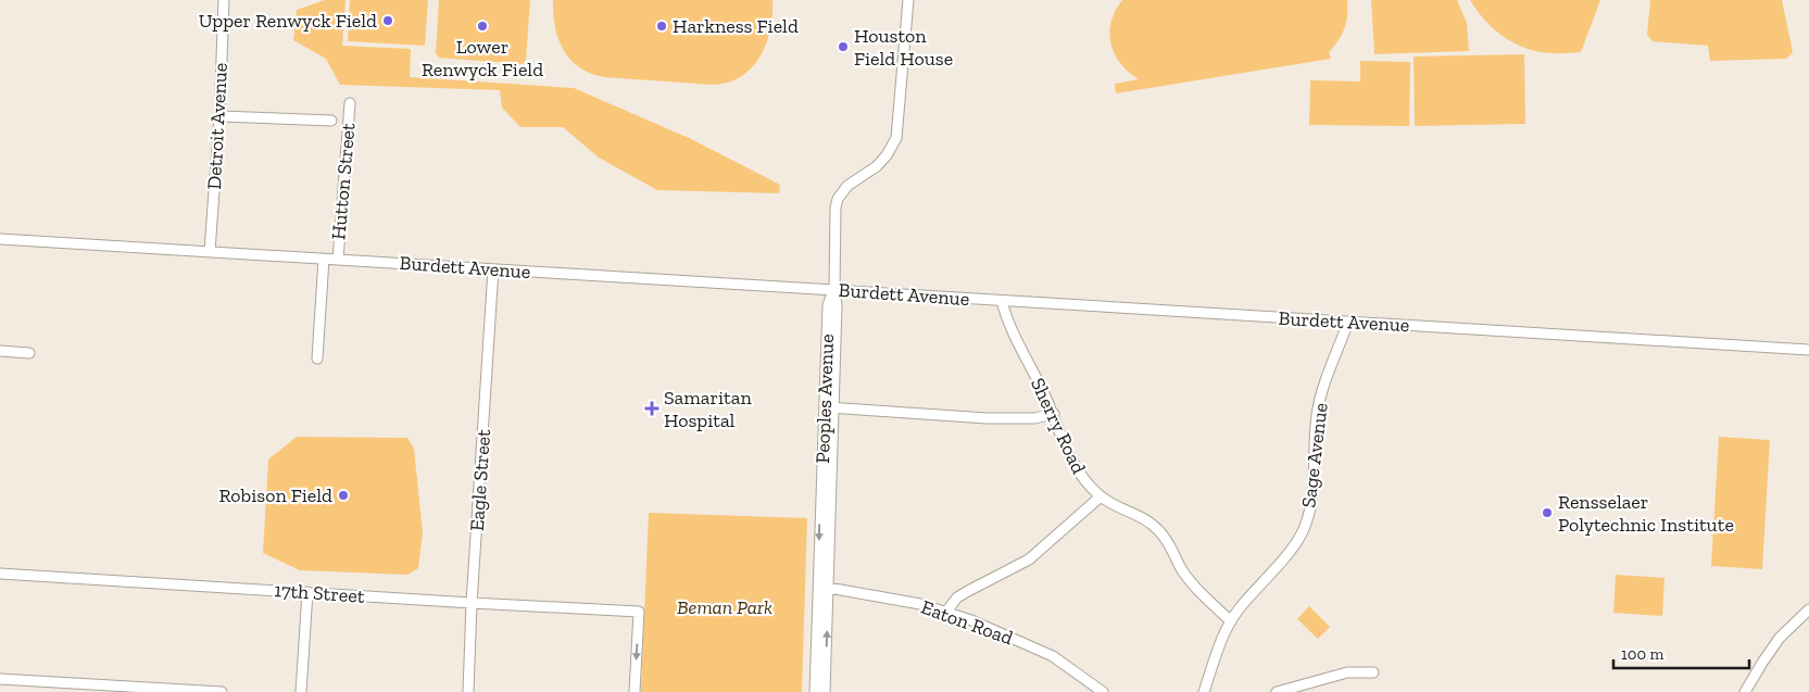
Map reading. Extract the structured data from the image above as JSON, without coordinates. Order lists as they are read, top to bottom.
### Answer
{
  "streets": {
    "street": [
      "Detroit Avenue",
      "Hutton Street",
      "Burdett Avenue",
      "Peoples Avenue",
      "Sherry Road",
      "Sage Avenue",
      "Eagle Street",
      "17th Street",
      "Eaton Road"
    ]
  },
  "crossings": [
    ["Detroit Avenue", "Burdett Avenue"],
    ["Hutton Street", "Burdett Avenue"],
    ["Burdett Avenue", "Peoples Avenue"],
    ["Burdett Avenue", "Sherry Road"],
    ["Burdett Avenue", "Sage Avenue"],
    ["Burdett Avenue", "Eagle Street"],
    ["Peoples Avenue", "Eaton Road"],
    ["Sherry Road", "Sage Avenue"],
    ["Eagle Street", "17th Street"]
  ],
  "parks": ["Beman Park"],
  "places": {
    "other": [
      "Upper Renwyck Field",
      "Lower Renwyck Field",
      "Harkness Field",
      "Houston Field House",
      "Robison Field",
      "Rensselaer Polytechnic Institute"
    ],
    "health": ["Samaritan Hospital"]
  },
  "scale_bar": "100 m"
}
